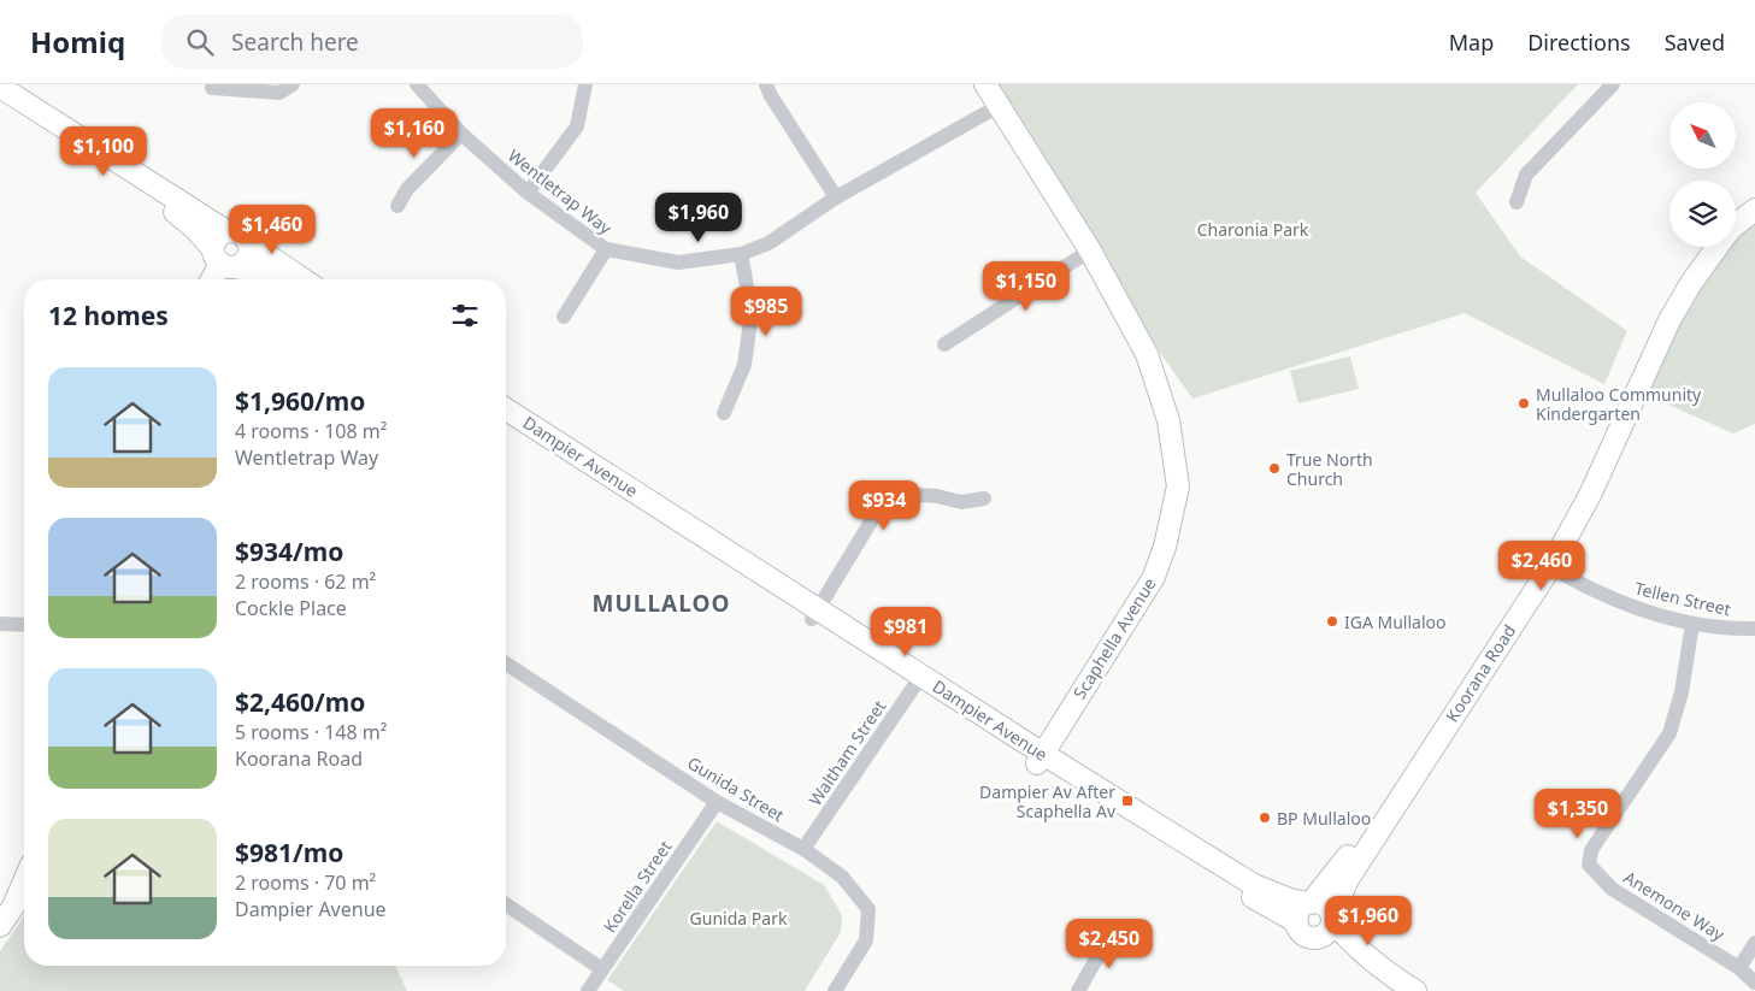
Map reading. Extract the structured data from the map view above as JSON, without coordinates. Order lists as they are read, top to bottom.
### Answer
{
  "streets": {
    "main road": ["Dampier Avenue", "Scaphella Avenue", "Koorana Road"],
    "street": [
      "Wentletrap Way",
      "Tellen Street",
      "Waltham Street",
      "Gunida Street",
      "Korella Street",
      "Anemone Way"
    ]
  },
  "crossings": [
    ["Wentletrap Way", "Scaphella Avenue"],
    ["Dampier Avenue", "Scaphella Avenue"],
    ["Dampier Avenue", "Koorana Road"],
    ["Dampier Avenue", "Waltham Street"],
    ["Tellen Street", "Koorana Road"],
    ["Tellen Street", "Anemone Way"],
    ["Waltham Street", "Gunida Street"],
    ["Gunida Street", "Korella Street"]
  ],
  "districts": ["MULLALOO"],
  "parks": ["Charonia Park", "Gunida Park"],
  "places": {
    "other": [
      "Mullaloo Community Kindergarten",
      "True North Church",
      "IGA Mullaloo",
      "BP Mullaloo"
    ],
    "transit": ["Dampier Av After Scaphella Av"]
  },
  "north": "top left",
  "page": {
    "header": "Homiq",
    "search": "Search here",
    "nav": ["Map", "Directions", "Saved"],
    "price": [
      "$1,160",
      "$1,100",
      "$1,960",
      "$1,460",
      "$1,150",
      "$985",
      "$934",
      "$2,460",
      "$981",
      "$1,350",
      "$1,960",
      "$2,450"
    ],
    "heading": "12 homes",
    "list": [
      {
        "name": "$1,960/mo",
        "note": "4 rooms · 108 m² · Wentletrap Way"
      },
      {
        "name": "$934/mo",
        "note": "2 rooms · 62 m² · Cockle Place"
      },
      {
        "name": "$2,460/mo",
        "note": "5 rooms · 148 m² · Koorana Road"
      },
      {
        "name": "$981/mo",
        "note": "2 rooms · 70 m² · Dampier Avenue"
      }
    ]
  }
}
